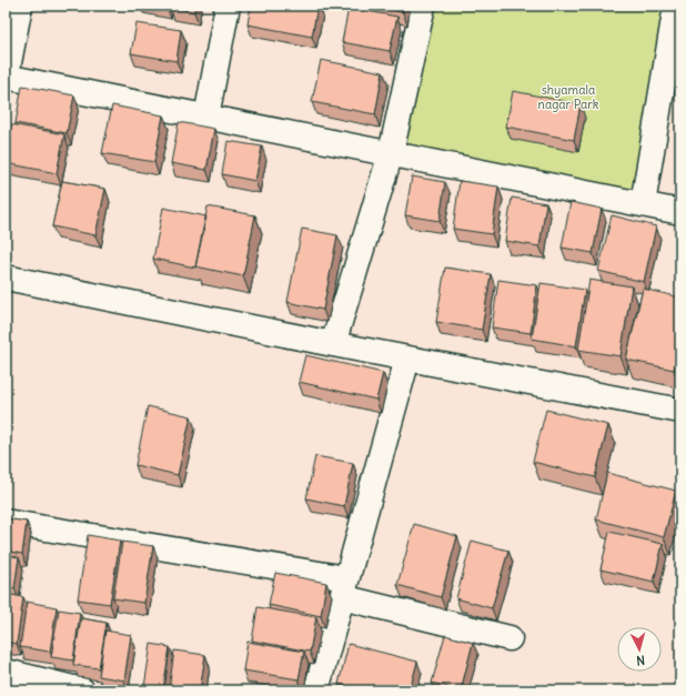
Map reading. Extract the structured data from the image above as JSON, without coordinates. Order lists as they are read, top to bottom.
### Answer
{
  "parks": ["shyamala nagar Park"],
  "north": "bottom"
}
